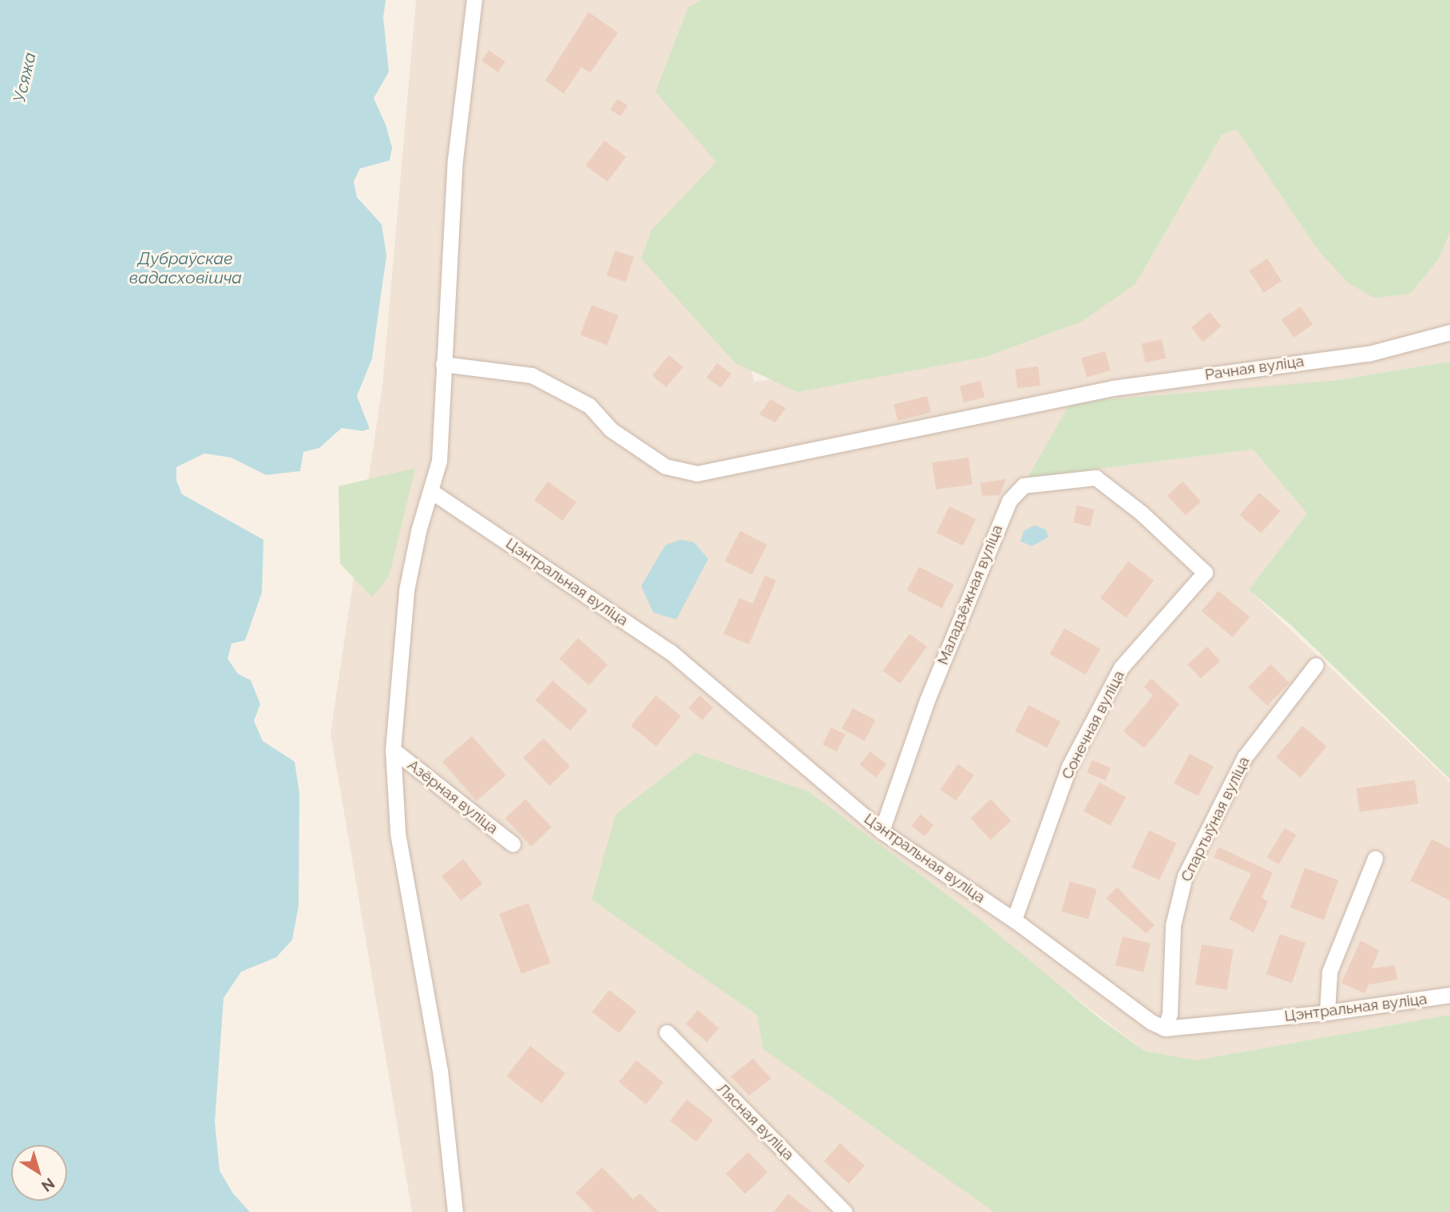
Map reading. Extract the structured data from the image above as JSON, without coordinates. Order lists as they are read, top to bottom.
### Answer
{
  "streets": {
    "street": [
      "Рачная вуліца",
      "Цэнтральная вуліца",
      "Маладзёжная вуліца",
      "Сонечная вуліца",
      "Азёрная вуліца",
      "Спартыўная вуліца",
      "Лясная вуліца"
    ]
  },
  "crossings": [
    ["Цэнтральная вуліца", "Маладзёжная вуліца"],
    ["Цэнтральная вуліца", "Сонечная вуліца"],
    ["Цэнтральная вуліца", "Спартыўная вуліца"],
    ["Маладзёжная вуліца", "Сонечная вуліца"]
  ],
  "water": ["Усяжа", "Дубраўскае вадасховішча"],
  "north": "bottom right"
}
